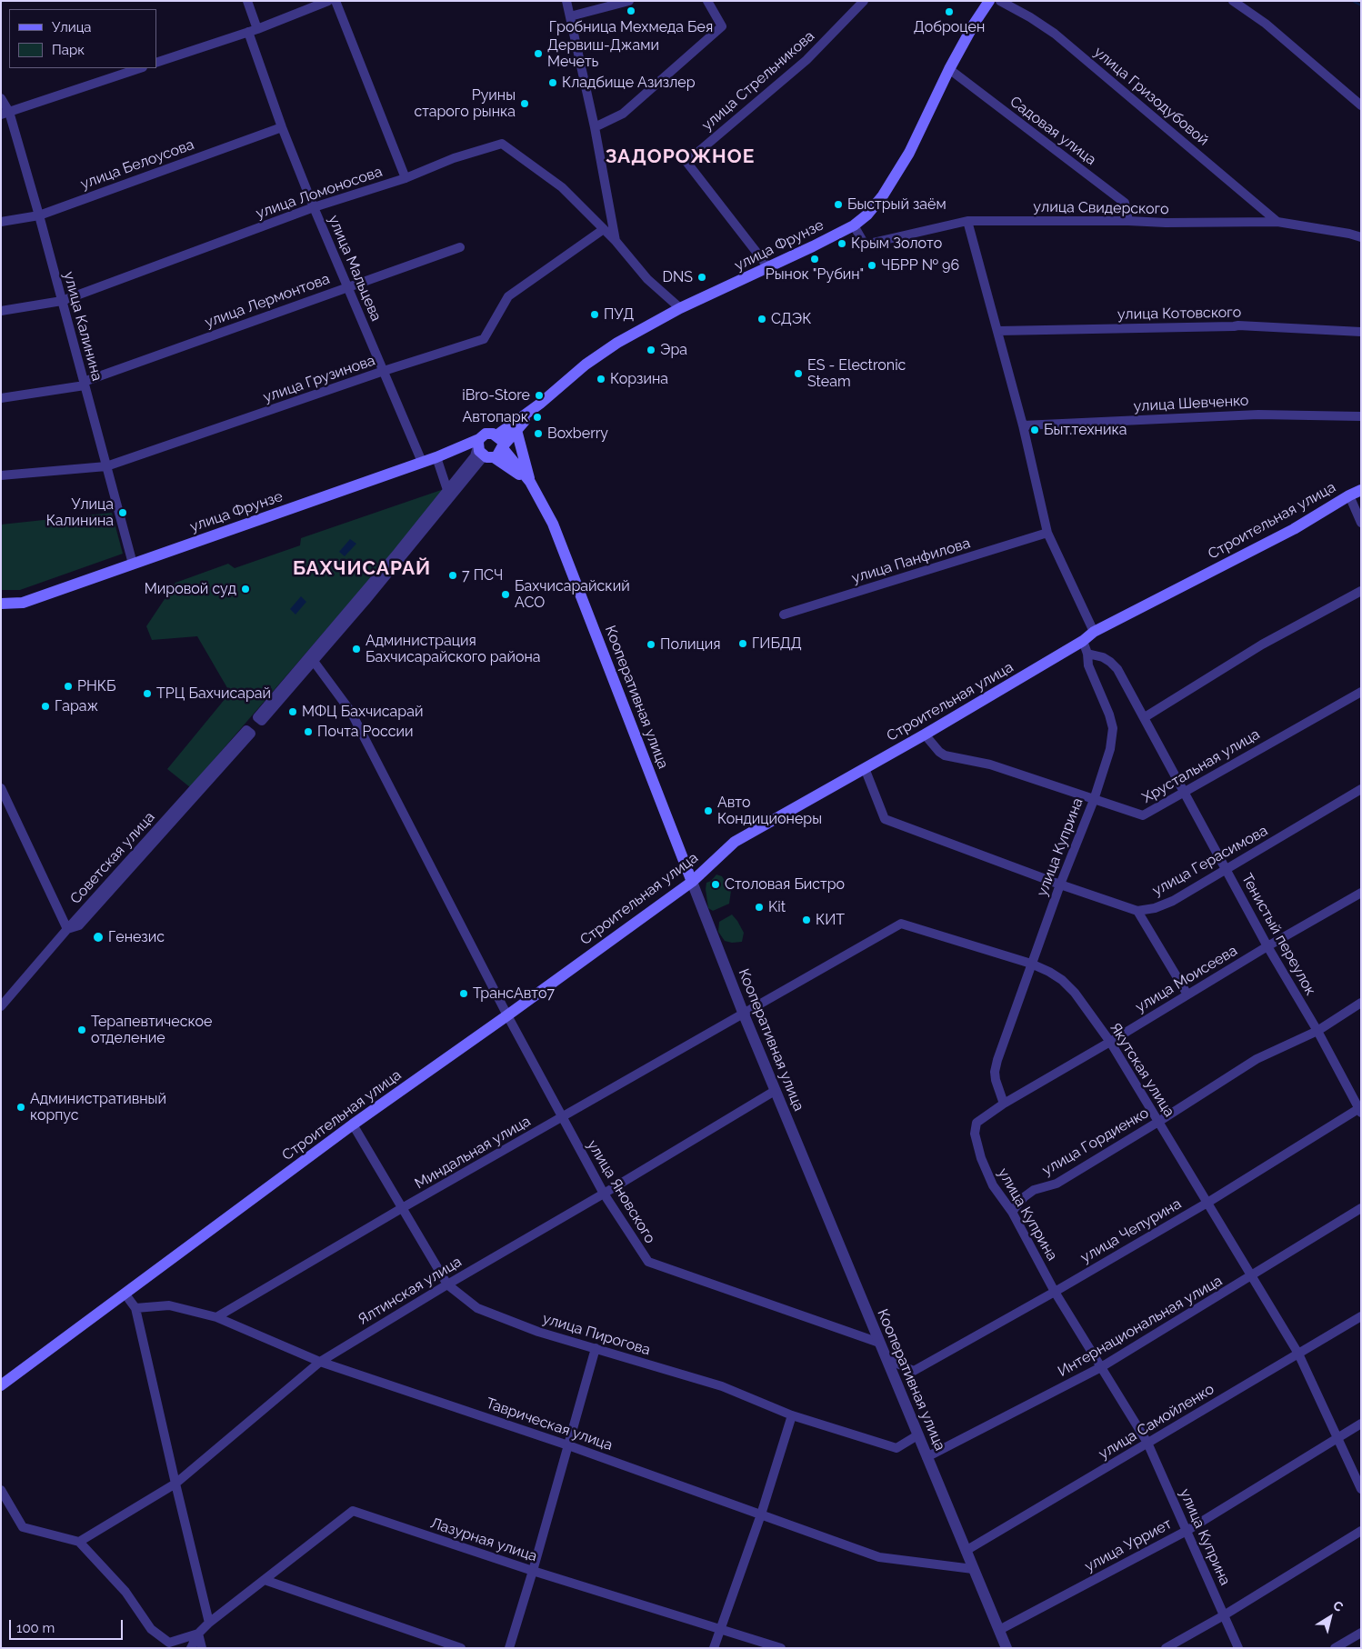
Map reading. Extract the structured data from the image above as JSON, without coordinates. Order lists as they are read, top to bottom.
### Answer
{
  "streets": {
    "main road": ["улица Фрунзе", "Строительная улица", "Кооперативная улица"],
    "street": [
      "улица Стрельникова",
      "улица Гризодубовой",
      "Садовая улица",
      "улица Белоусова",
      "улица Ломоносова",
      "улица Свидерского",
      "улица Мальцева",
      "улица Лермонтова",
      "улица Котовского",
      "улица Калинина",
      "улица Грузинова",
      "улица Шевченко",
      "улица Панфилова",
      "Хрустальная улица",
      "улица Куприна",
      "Советская улица",
      "улица Герасимова",
      "Тенистый переулок",
      "улица Моисеева",
      "Якутская улица",
      "улица Гордиенко",
      "Миндальная улица",
      "улица Яновского",
      "улица Чепурина",
      "Ялтинская улица",
      "Интернациональная улица",
      "улица Пирогова",
      "улица Самойленко",
      "Таврическая улица",
      "Лазурная улица",
      "улица Урриет"
    ]
  },
  "crossings": [
    ["улица Стрельникова", "улица Фрунзе"],
    ["улица Гризодубовой", "улица Свидерского"],
    ["Садовая улица", "улица Свидерского"],
    ["Садовая улица", "улица Фрунзе"],
    ["улица Белоусова", "улица Мальцева"],
    ["улица Белоусова", "улица Калинина"],
    ["улица Ломоносова", "улица Фрунзе"],
    ["улица Ломоносова", "улица Мальцева"],
    ["улица Ломоносова", "улица Калинина"],
    ["улица Ломоносова", "улица Грузинова"],
    ["улица Свидерского", "улица Фрунзе"],
    ["улица Фрунзе", "улица Мальцева"],
    ["улица Фрунзе", "улица Калинина"],
    ["улица Фрунзе", "Кооперативная улица"],
    ["улица Мальцева", "улица Лермонтова"],
    ["улица Мальцева", "улица Грузинова"],
    ["улица Лермонтова", "улица Калинина"],
    ["улица Калинина", "улица Грузинова"],
    ["Строительная улица", "Кооперативная улица"],
    ["Строительная улица", "Хрустальная улица"],
    ["Строительная улица", "улица Яновского"],
    ["Строительная улица", "улица Пирогова"],
    ["Кооперативная улица", "Якутская улица"],
    ["Кооперативная улица", "Миндальная улица"],
    ["Кооперативная улица", "улица Яновского"],
    ["Кооперативная улица", "улица Чепурина"],
    ["Кооперативная улица", "Ялтинская улица"],
    ["Кооперативная улица", "Интернациональная улица"],
    ["Кооперативная улица", "улица Пирогова"],
    ["Кооперативная улица", "улица Самойленко"],
    ["Кооперативная улица", "Таврическая улица"],
    ["Кооперативная улица", "улица Урриет"],
    ["Хрустальная улица", "улица Куприна"],
    ["Хрустальная улица", "Тенистый переулок"],
    ["улица Куприна", "Тенистый переулок"],
    ["улица Куприна", "улица Моисеева"],
    ["улица Куприна", "Якутская улица"],
    ["улица Куприна", "улица Гордиенко"],
    ["улица Куприна", "улица Чепурина"],
    ["улица Куприна", "Интернациональная улица"],
    ["улица Куприна", "улица Самойленко"],
    ["улица Куприна", "улица Урриет"],
    ["улица Герасимова", "Тенистый переулок"],
    ["Тенистый переулок", "улица Моисеева"],
    ["Тенистый переулок", "улица Гордиенко"],
    ["Тенистый переулок", "улица Чепурина"],
    ["улица Моисеева", "Якутская улица"],
    ["Якутская улица", "улица Гордиенко"],
    ["Якутская улица", "Миндальная улица"],
    ["Якутская улица", "улица Чепурина"],
    ["Якутская улица", "Интернациональная улица"],
    ["Якутская улица", "улица Самойленко"],
    ["Якутская улица", "улица Урриет"],
    ["Миндальная улица", "улица Яновского"],
    ["Миндальная улица", "улица Пирогова"],
    ["Миндальная улица", "Таврическая улица"],
    ["улица Яновского", "Ялтинская улица"],
    ["Ялтинская улица", "улица Пирогова"],
    ["Ялтинская улица", "Таврическая улица"]
  ],
  "districts": ["ЗАДОРОЖНОЕ", "БАХЧИСАРАЙ"],
  "places": [
    "Гробница Мехмеда Бея",
    "Доброцен",
    "Дервиш-Джами Мечеть",
    "Кладбище Азизлер",
    "Руины старого рынка",
    "Быстрый заём",
    "Крым Золото",
    "Рынок \"Рубин\"",
    "ЧБРР № 96",
    "DNS",
    "ПУД",
    "СДЭК",
    "Эра",
    "ES - Electronic Steam",
    "Корзина",
    "iBro-Store",
    "Автопарк",
    "Быт.техника",
    "Boxberry",
    "Улица Калинина",
    "7 ПСЧ",
    "Мировой суд",
    "Бахчисарайский АСО",
    "ГИБДД",
    "Полиция",
    "Администрация Бахчисарайского района",
    "РНКБ",
    "ТРЦ Бахчисарай",
    "Гараж",
    "МФЦ Бахчисарай",
    "Почта России",
    "Авто Кондиционеры",
    "Столовая Бистро",
    "Kit",
    "КИТ",
    "Генезис",
    "ТрансАвто7",
    "Терапевтическое отделение",
    "Административный корпус"
  ],
  "legend": ["Улица", "Парк"],
  "scale_bar": "100 m",
  "north": "top right"
}
